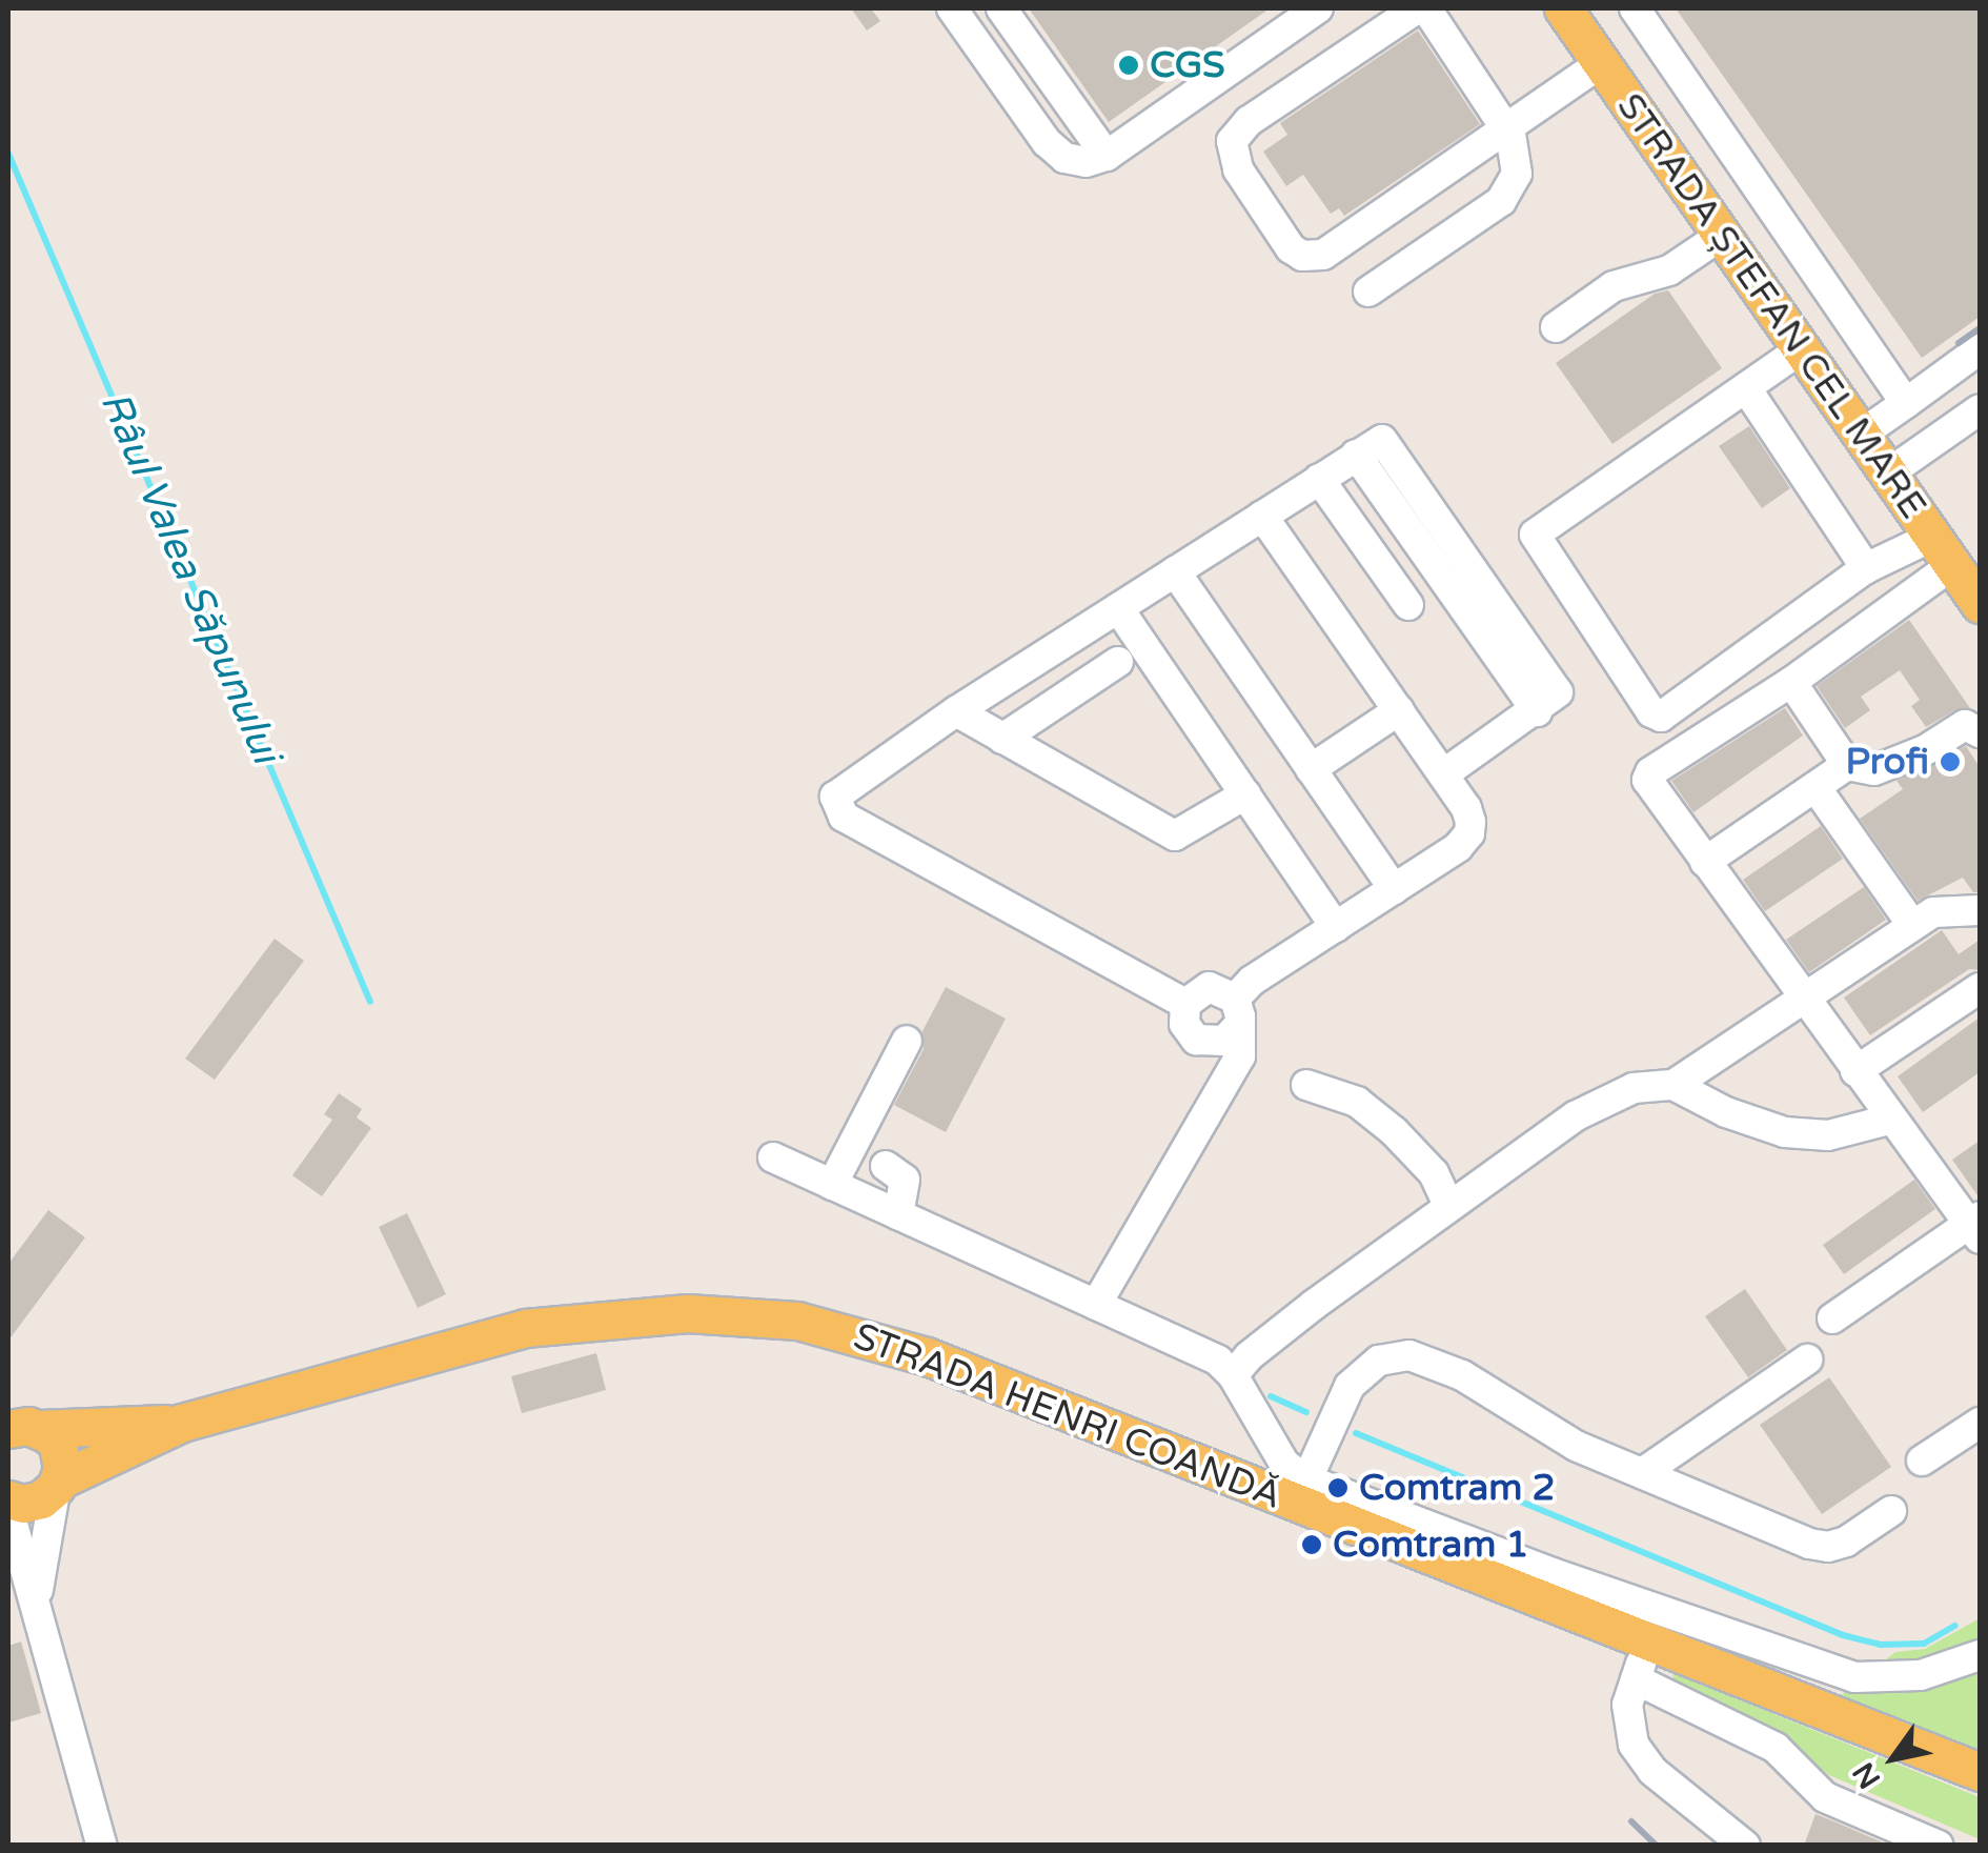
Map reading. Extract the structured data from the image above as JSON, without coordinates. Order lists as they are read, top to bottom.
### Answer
{
  "streets": {
    "main road": ["STRADA ȘTEFAN CEL MARE", "STRADA HENRI COANDĂ"]
  },
  "water": ["Râul Valea Săpunului"],
  "places": [
    "CGS",
    "Profi",
    "Comtram 2",
    "Comtram 1"
  ],
  "north": "bottom left"
}
